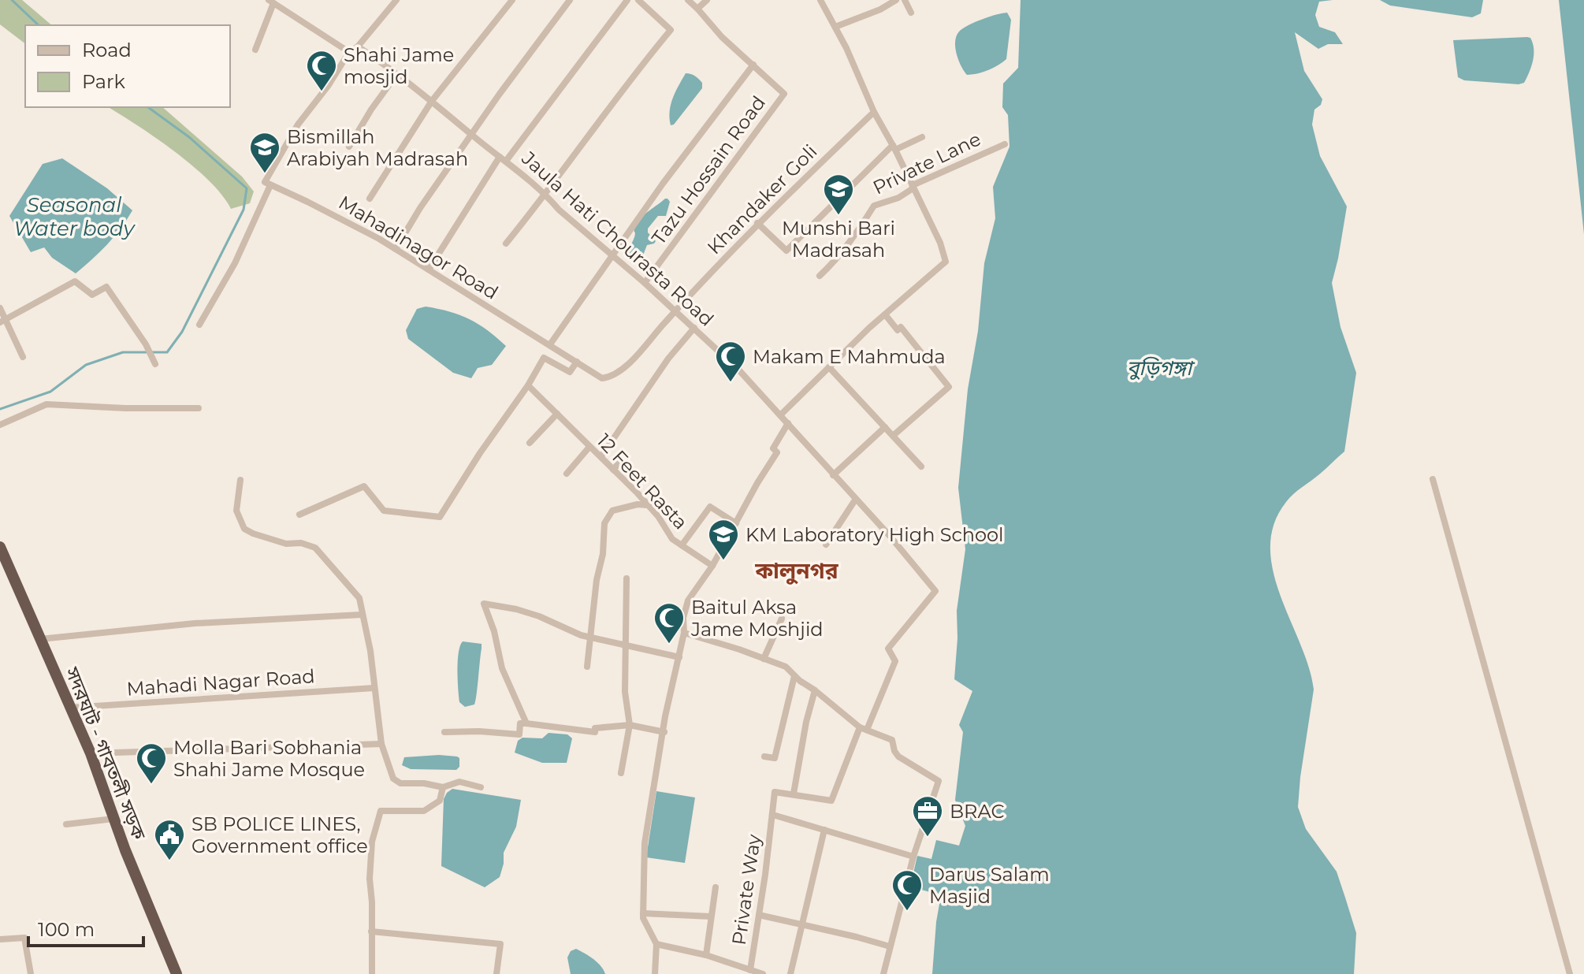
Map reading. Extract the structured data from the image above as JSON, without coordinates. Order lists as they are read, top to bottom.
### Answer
{
  "streets": {
    "highway": ["সদরঘাট - গাবতলী সড়ক"],
    "street": [
      "Private Lane",
      "Tazu Hossain Road",
      "Khandaker Goli",
      "Jaula Hati Chourasta Road",
      "Mahadinagor Road",
      "12 Feet Rasta",
      "Mahadi Nagar Road",
      "Private Way"
    ]
  },
  "crossings": [
    ["Tazu Hossain Road", "Jaula Hati Chourasta Road"],
    ["Khandaker Goli", "Jaula Hati Chourasta Road"],
    ["Khandaker Goli", "Mahadinagor Road"],
    ["Mahadi Nagar Road", "সদরঘাট - গাবতলী সড়ক"]
  ],
  "districts": ["কালুনগর"],
  "water": ["Seasonal Water body", "বুড়িগঙ্গা"],
  "places": {
    "mosque": [
      "Shahi Jame mosjid",
      "Makam E Mahmuda",
      "Baitul Aksa Jame Moshjid",
      "Molla Bari Sobhania Shahi Jame Mosque",
      "Darus Salam Masjid"
    ],
    "school or university": ["Bismillah Arabiyah Madrasah", "Munshi Bari Madrasah", "KM Laboratory High School"],
    "office": ["BRAC"],
    "public building": ["SB POLICE LINES, Government office"]
  },
  "legend": ["Road", "Park"],
  "scale_bar": "100 m"
}
